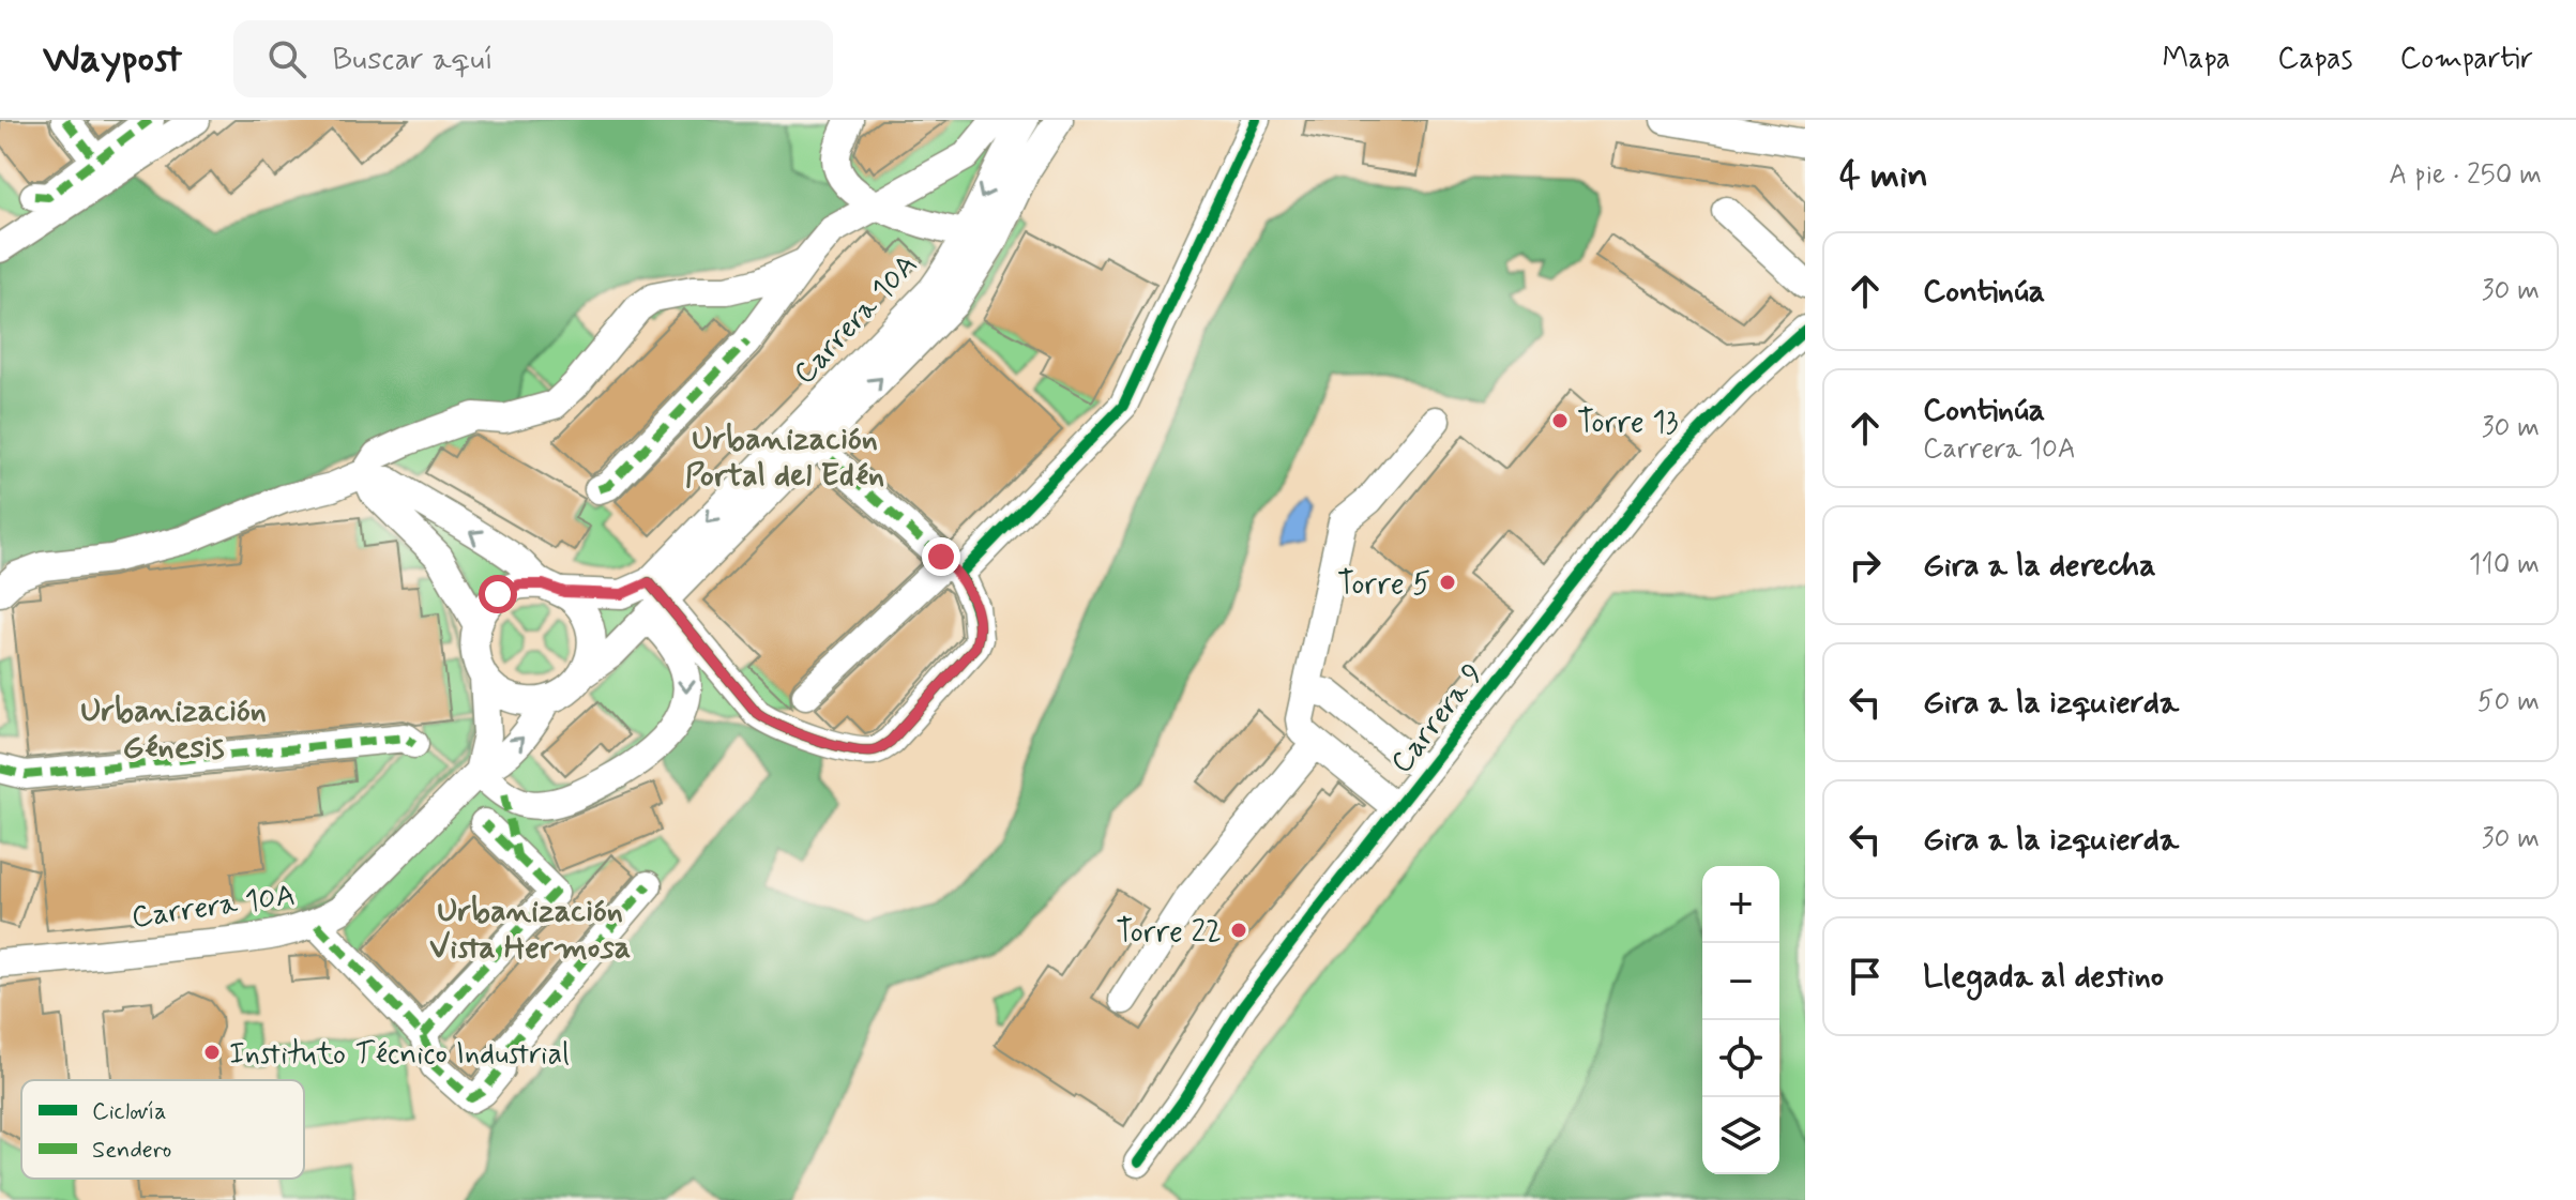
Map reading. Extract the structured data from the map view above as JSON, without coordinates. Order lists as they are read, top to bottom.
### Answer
{
  "streets": {
    "street": ["Carrera 10A", "Carrera 9"]
  },
  "districts": ["Urbanización Portal del Edén", "Urbanización Génesis", "Urbanización Vista Hermosa"],
  "places": [
    "Torre 13",
    "Torre 5",
    "Torre 22",
    "Instituto Técnico Industrial"
  ],
  "legend": ["Ciclovía", "Sendero"],
  "page": {
    "header": "Waypost",
    "search": "Buscar aquí",
    "nav": ["Mapa", "Capas", "Compartir"],
    "heading": ["4 min", "A pie · 250 m"],
    "list": [
      ["Continúa", "30 m"],
      ["Continúa", "Carrera 10A", "30 m"],
      ["Gira a la derecha", "110 m"],
      ["Gira a la izquierda", "50 m"],
      ["Gira a la izquierda", "30 m"],
      "Llegada al destino"
    ],
    "map_buttons": ["+", "−"]
  }
}
